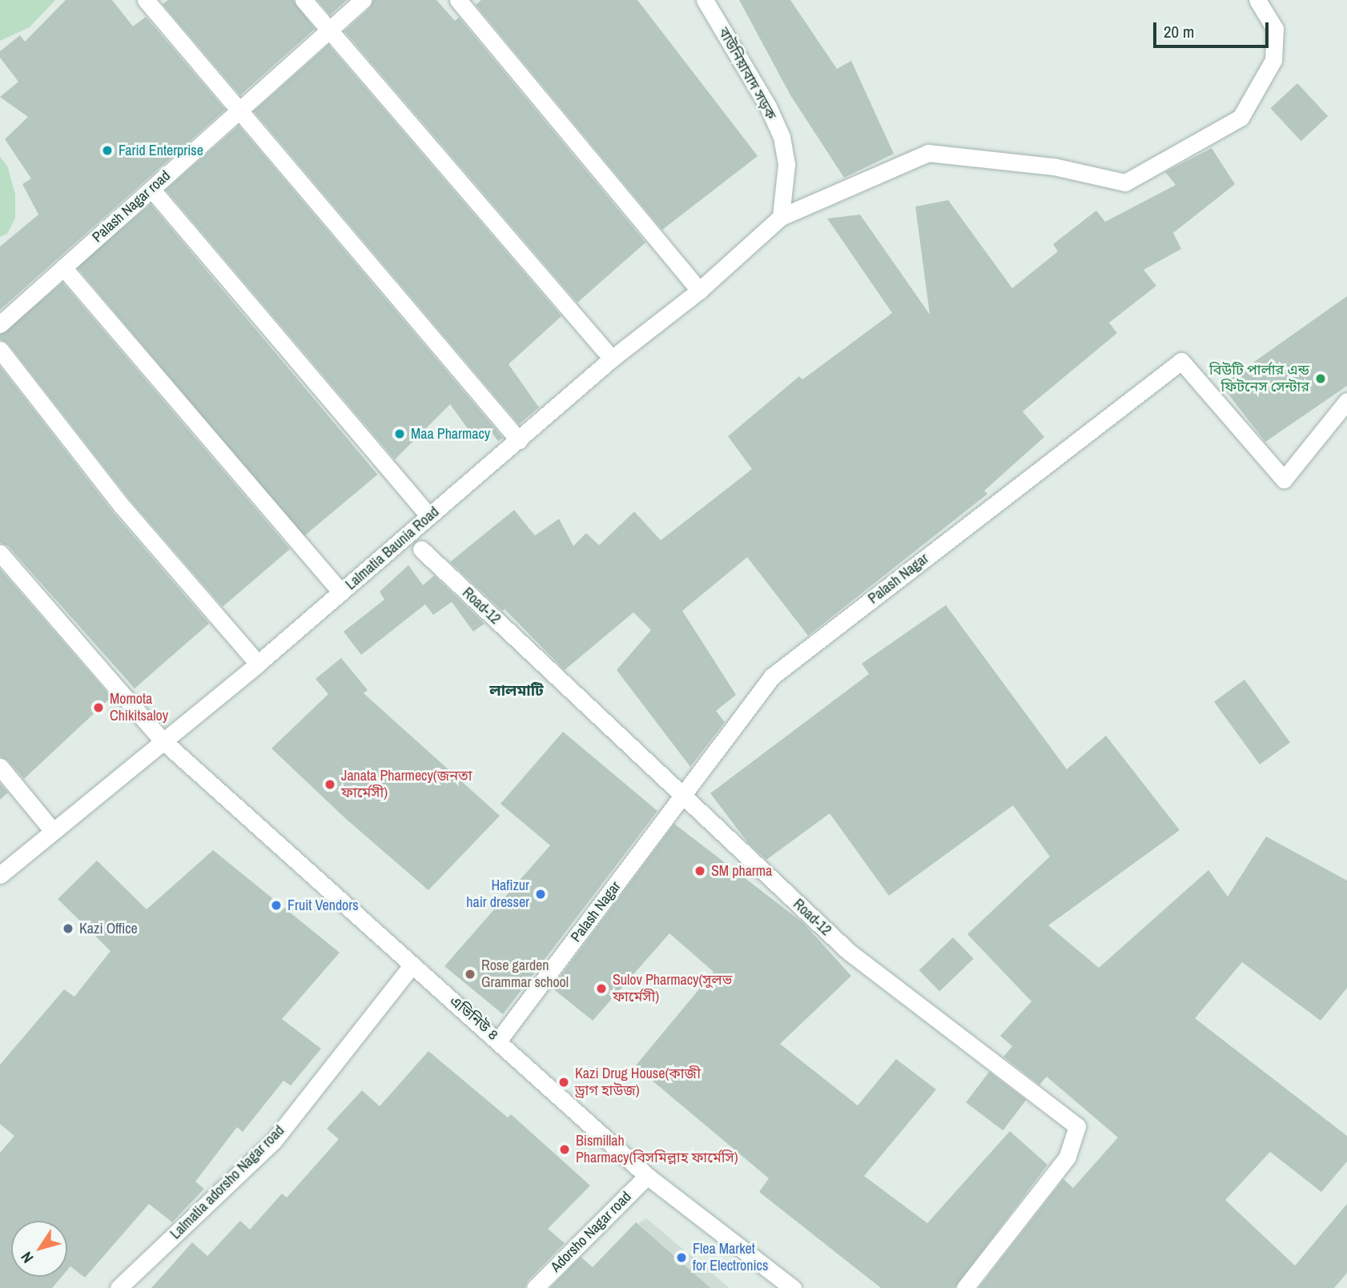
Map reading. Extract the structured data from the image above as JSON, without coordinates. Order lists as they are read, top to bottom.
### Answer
{
  "streets": {
    "street": [
      "বাউনিয়াবাদ সড়ক",
      "Palash Nagar road",
      "Lalmatia Baunia Road",
      "Palash Nagar",
      "Road-12",
      "এভিনিউ ৪",
      "Lalmatia adorsho Nagar road",
      "Adorsho Nagar road"
    ]
  },
  "crossings": [
    ["বাউনিয়াবাদ সড়ক", "Lalmatia Baunia Road"],
    ["Lalmatia Baunia Road", "এভিনিউ ৪"],
    ["Palash Nagar", "Road-12"],
    ["Palash Nagar", "এভিনিউ ৪"],
    ["এভিনিউ ৪", "Lalmatia adorsho Nagar road"],
    ["এভিনিউ ৪", "Adorsho Nagar road"]
  ],
  "districts": ["লালমাটি"],
  "places": [
    "Farid Enterprise",
    "বিউটি পার্লার এন্ড ফিটনেস সেন্টার",
    "Maa Pharmacy",
    "Momota Chikitsaloy",
    "Janata Pharmecy(জনতা ফার্মেসী)",
    "SM pharma",
    "Hafizur hair dresser",
    "Fruit Vendors",
    "Kazi Office",
    "Rose garden Grammar school",
    "Sulov Pharmacy(সুলভ ফার্মেসী)",
    "Kazi Drug House(কাজী ড্রাগ হাউজ)",
    "Bismillah Pharmacy(বিসমিল্লাহ ফার্মেসি)",
    "Flea Market for Electronics"
  ],
  "scale_bar": "20 m",
  "north": "bottom left"
}
